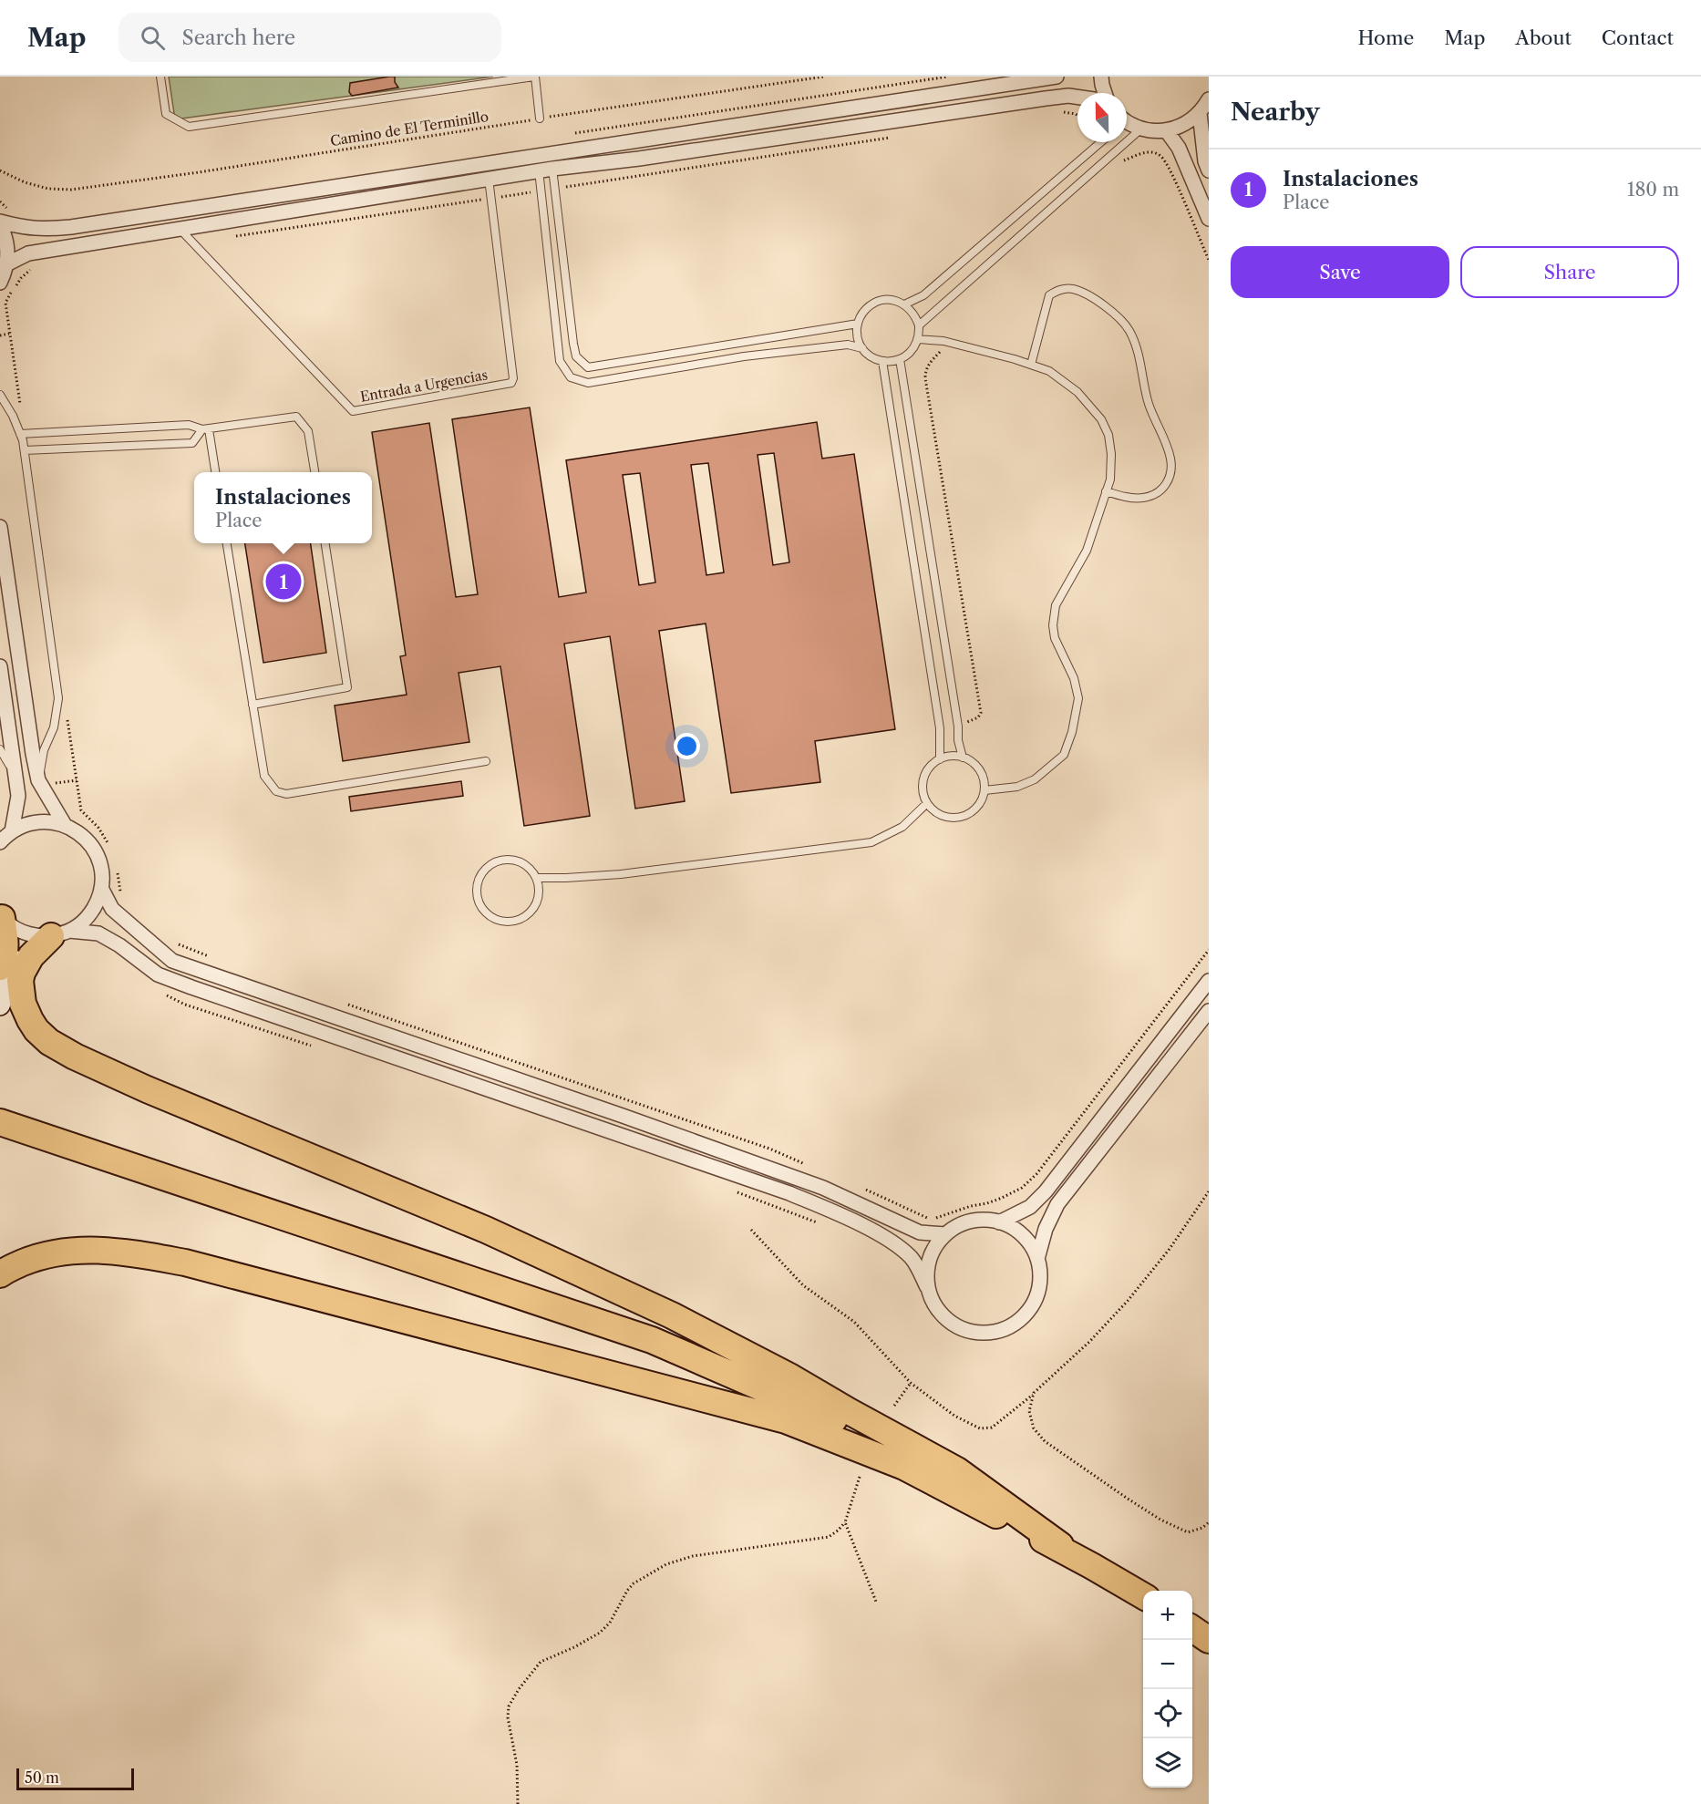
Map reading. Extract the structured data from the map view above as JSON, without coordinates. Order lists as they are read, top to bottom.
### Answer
{
  "streets": {
    "lane": ["Entrada a Urgencias"],
    "path": ["Camino de El Terminillo"]
  },
  "scale_bar": "50 m",
  "north": "top",
  "page": {
    "header": "Map",
    "search": "Search here",
    "nav": [
      "Home",
      "Map",
      "About",
      "Contact"
    ],
    "heading": "Nearby",
    "list": [
      {
        "mark": "1",
        "name": "Instalaciones",
        "note": "Place",
        "value": "180 m"
      }
    ],
    "buttons": ["Save", "Share"],
    "popup": ["Instalaciones", "Place"],
    "pins": "1",
    "map_buttons": ["+", "−"],
    "scale": "50 m"
  }
}
